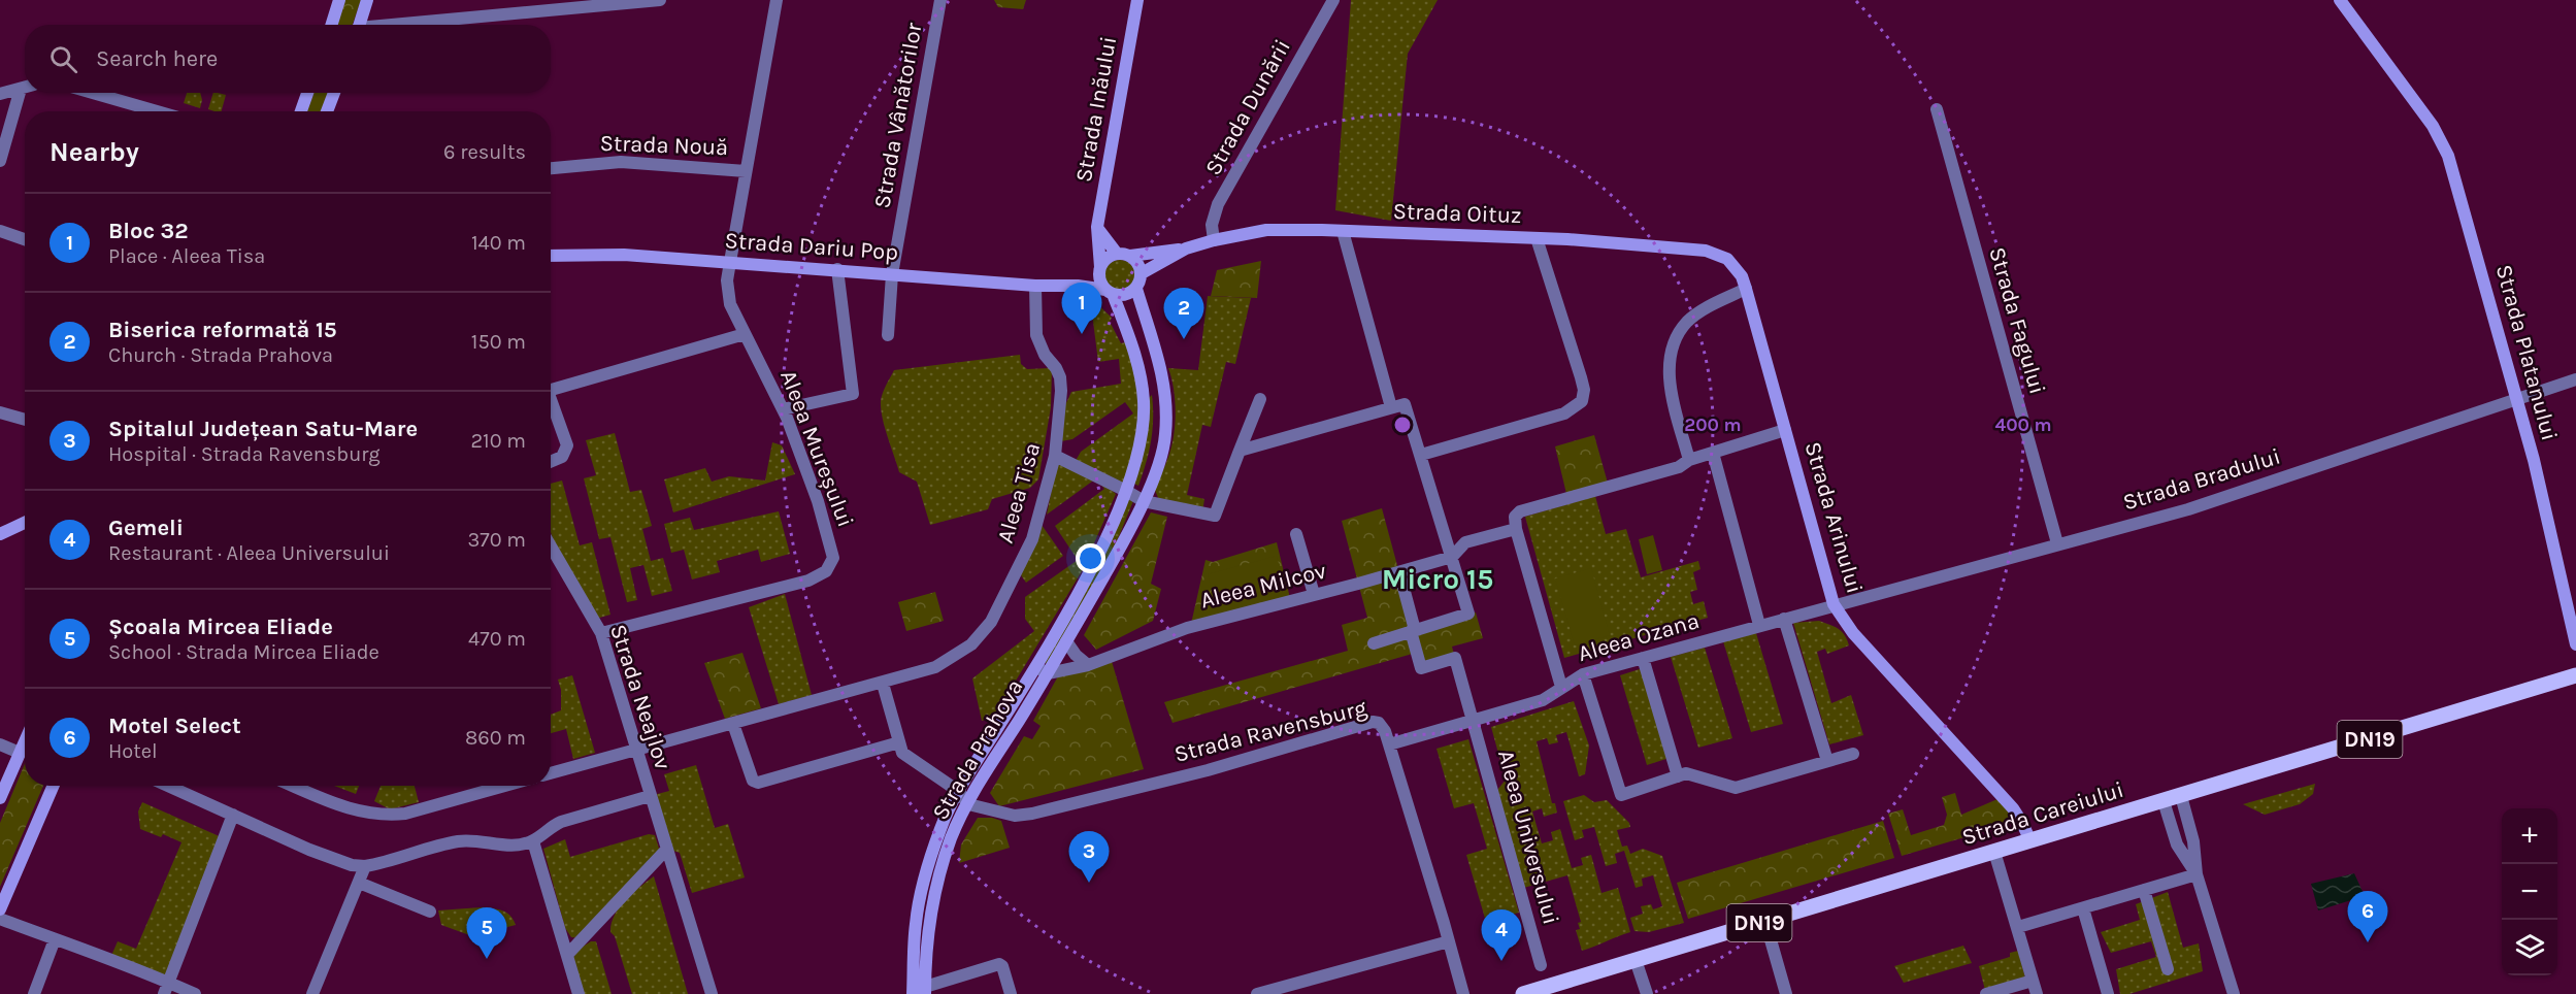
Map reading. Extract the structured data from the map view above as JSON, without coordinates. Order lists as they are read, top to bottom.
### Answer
{
  "streets": {
    "main road": ["DN19", "Strada Careiului"],
    "street": [
      "Strada Dunării",
      "Strada Inăului",
      "Strada Vânătorilor",
      "Strada Nouă",
      "Strada Oituz",
      "Strada Dariu Pop",
      "Strada Fagului",
      "Strada Platanului",
      "Aleea Mureșului",
      "Strada Bradului",
      "Aleea Tisa",
      "Strada Arinului",
      "Aleea Milcov",
      "Aleea Ozana",
      "Strada Neajlov",
      "Strada Ravensburg",
      "Strada Prahova",
      "Aleea Universului"
    ]
  },
  "crossings": [
    ["Strada Dunării", "Strada Oituz"],
    ["Strada Inăului", "Strada Oituz"],
    ["Strada Inăului", "Strada Dariu Pop"],
    ["Strada Inăului", "Strada Prahova"],
    ["Strada Vânătorilor", "Strada Dariu Pop"],
    ["Strada Nouă", "Aleea Mureșului"],
    ["Strada Oituz", "Strada Dariu Pop"],
    ["Strada Oituz", "Strada Arinului"],
    ["Strada Oituz", "Strada Prahova"],
    ["Strada Dariu Pop", "Aleea Mureșului"],
    ["Strada Dariu Pop", "Aleea Tisa"],
    ["Strada Dariu Pop", "Strada Prahova"],
    ["Strada Fagului", "Strada Bradului"],
    ["Strada Platanului", "Strada Bradului"],
    ["Aleea Mureșului", "Strada Neajlov"],
    ["Strada Bradului", "Strada Arinului"],
    ["Strada Bradului", "Aleea Ozana"],
    ["Aleea Tisa", "Strada Neajlov"],
    ["Strada Arinului", "Aleea Ozana"],
    ["Strada Arinului", "Strada Careiului"],
    ["Aleea Milcov", "Strada Prahova"],
    ["Aleea Ozana", "Strada Ravensburg"],
    ["Aleea Ozana", "Aleea Universului"],
    ["Strada Ravensburg", "Strada Prahova"]
  ],
  "districts": ["Micro 15"],
  "page": {
    "search": "Search here",
    "heading": ["Nearby", "6 results"],
    "list": [
      {
        "mark": "1",
        "name": "Bloc 32",
        "note": "Place · Aleea Tisa",
        "value": "140 m"
      },
      {
        "mark": "2",
        "name": "Biserica reformată 15",
        "note": "Church · Strada Prahova",
        "value": "150 m"
      },
      {
        "mark": "3",
        "name": "Spitalul Județean Satu-Mare",
        "note": "Hospital · Strada Ravensburg",
        "value": "210 m"
      },
      {
        "mark": "4",
        "name": "Gemeli",
        "note": "Restaurant · Aleea Universului",
        "value": "370 m"
      },
      {
        "mark": "5",
        "name": "Școala Mircea Eliade",
        "note": "School · Strada Mircea Eliade",
        "value": "470 m"
      },
      {
        "mark": "6",
        "name": "Motel Select",
        "note": "Hotel",
        "value": "860 m"
      }
    ],
    "pins": [
      "1",
      "2",
      "3",
      "6",
      "5",
      "4"
    ],
    "map_buttons": ["+", "−"]
  },
  "rings": ["200 m", "400 m"]
}
